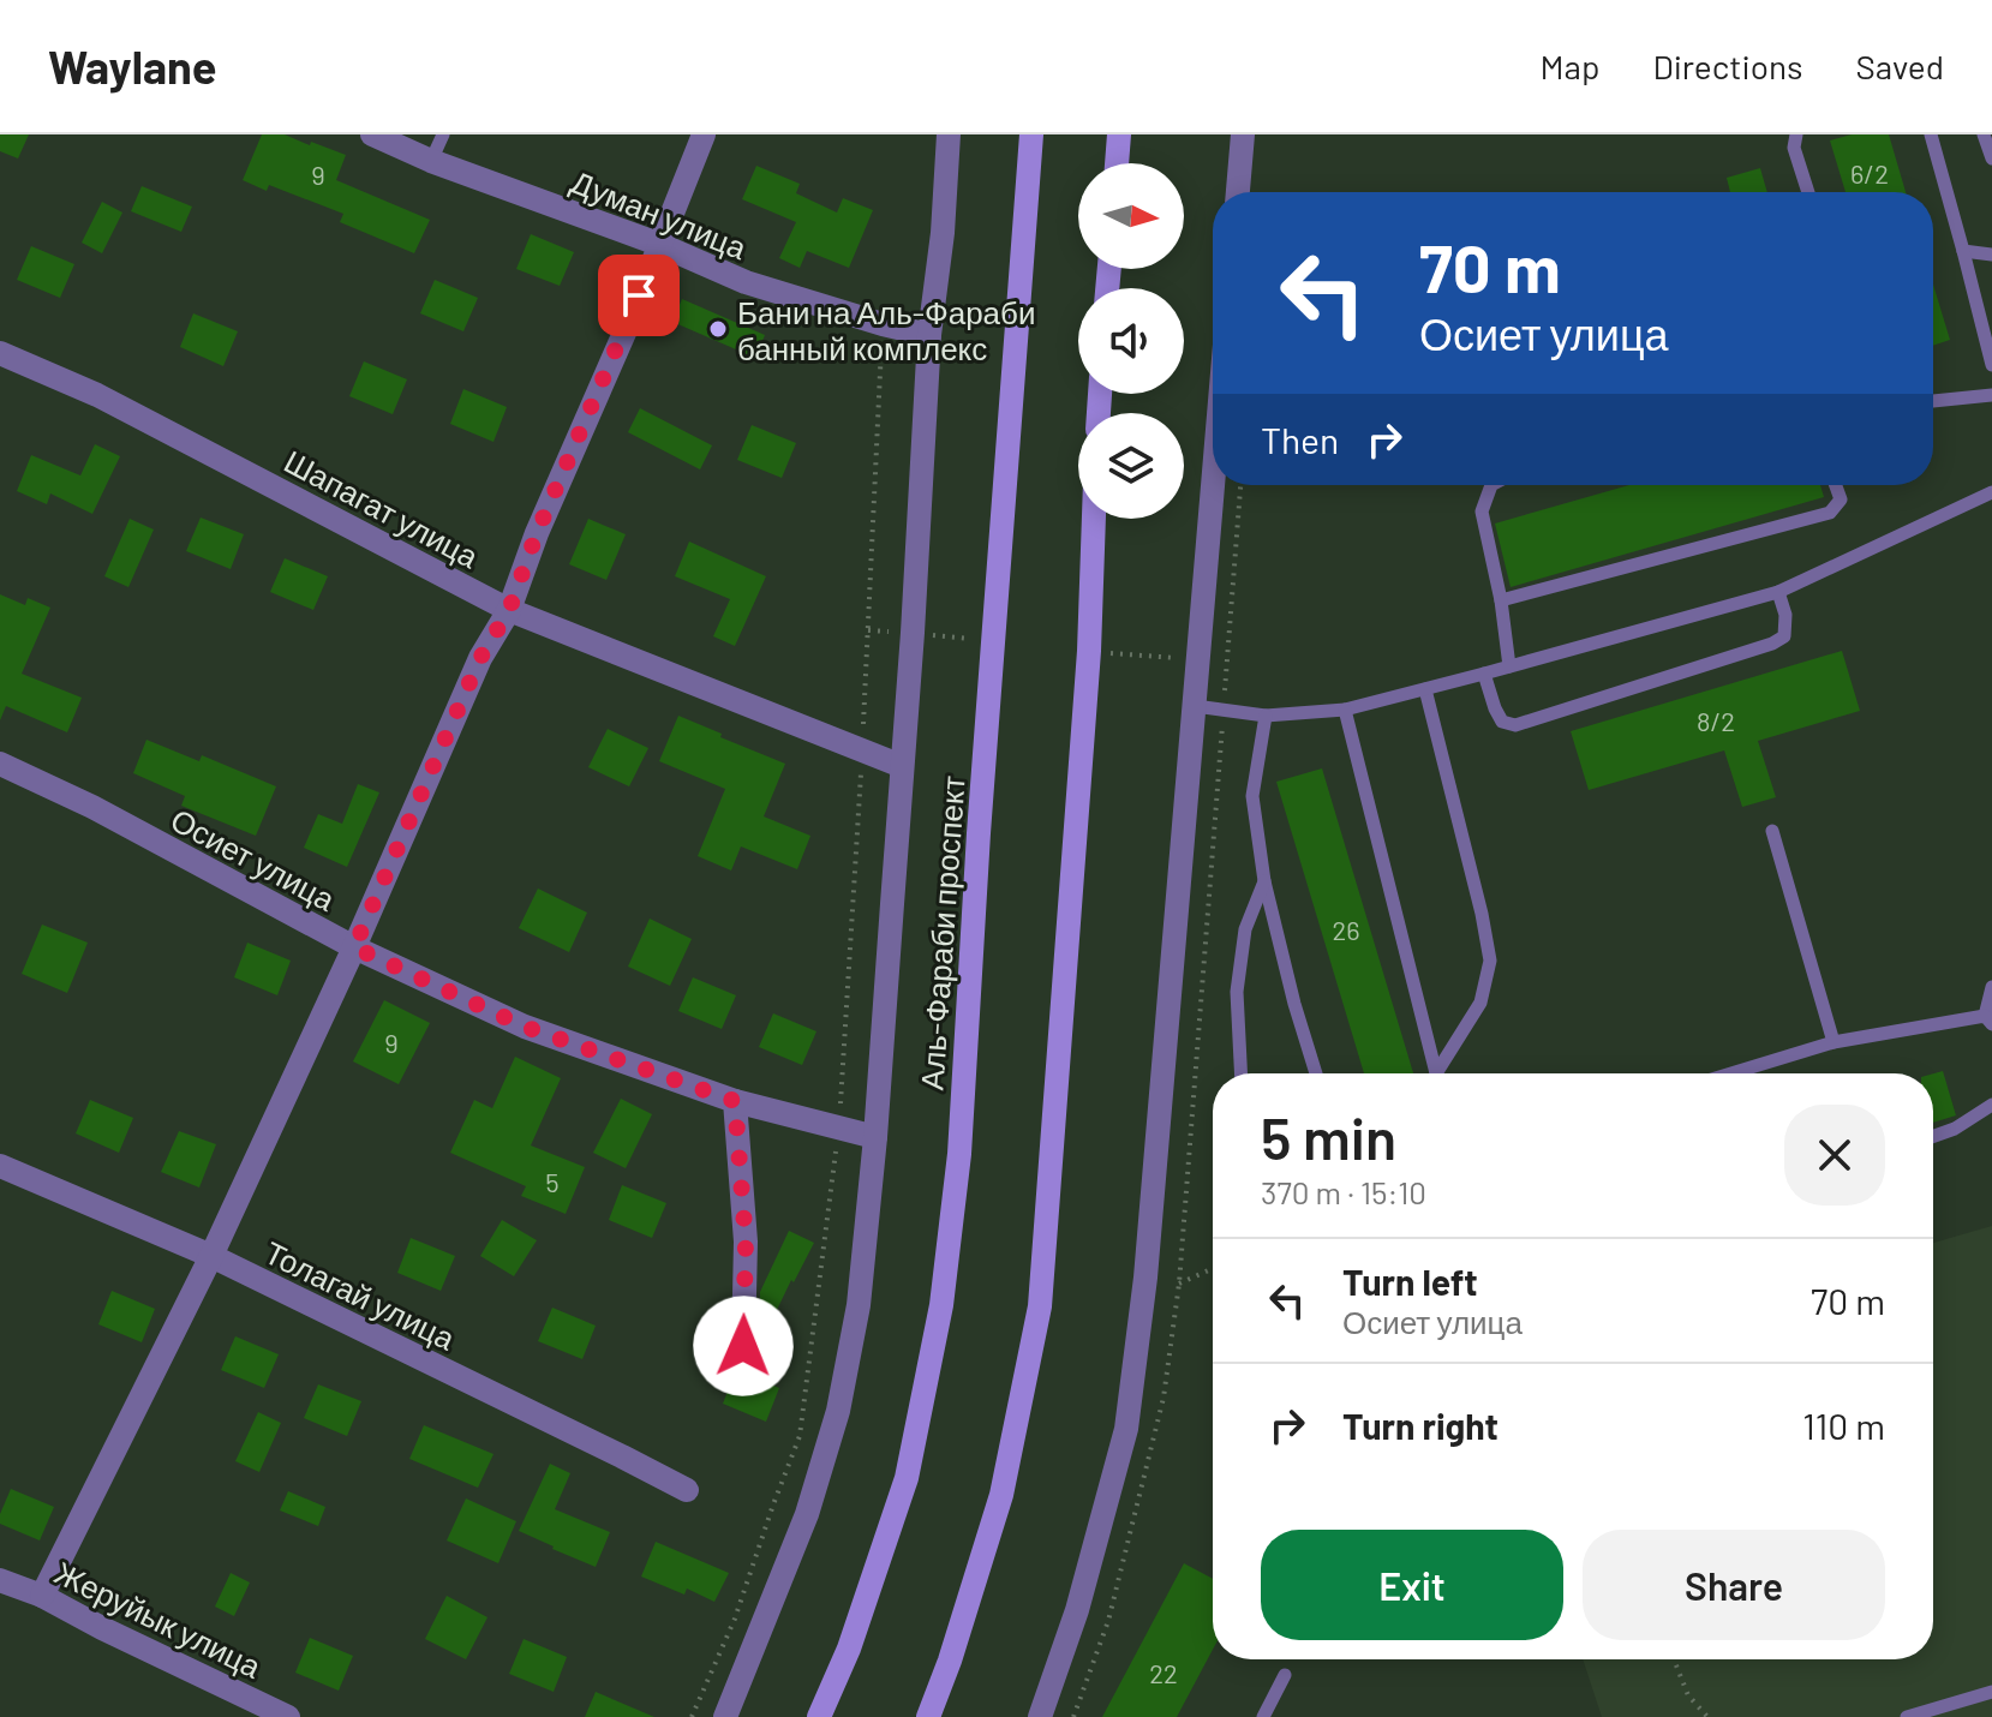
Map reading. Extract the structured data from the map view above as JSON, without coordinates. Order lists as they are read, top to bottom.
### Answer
{
  "streets": {
    "street": [
      "Думан улица",
      "Шапагат улица",
      "Осиет улица",
      "Аль-Фараби проспект",
      "Толагай улица",
      "Жеруйык улица"
    ]
  },
  "places": ["Бани на Аль-Фараби банный комплекс"],
  "house_numbers": [
    "6/2",
    "9",
    "8/2",
    "26",
    "9",
    "5",
    "22"
  ],
  "north": "right",
  "page": {
    "header": "Waylane",
    "nav": ["Map", "Directions", "Saved"],
    "turn": ["70 m", "Осиет улица"],
    "then": "Then",
    "heading": ["5 min", "370 m · 15:10"],
    "list": [
      {
        "name": "Turn left",
        "note": "Осиет улица",
        "value": "70 m"
      },
      {
        "name": "Turn right",
        "value": "110 m"
      }
    ],
    "buttons": ["Exit", "Share"]
  }
}
